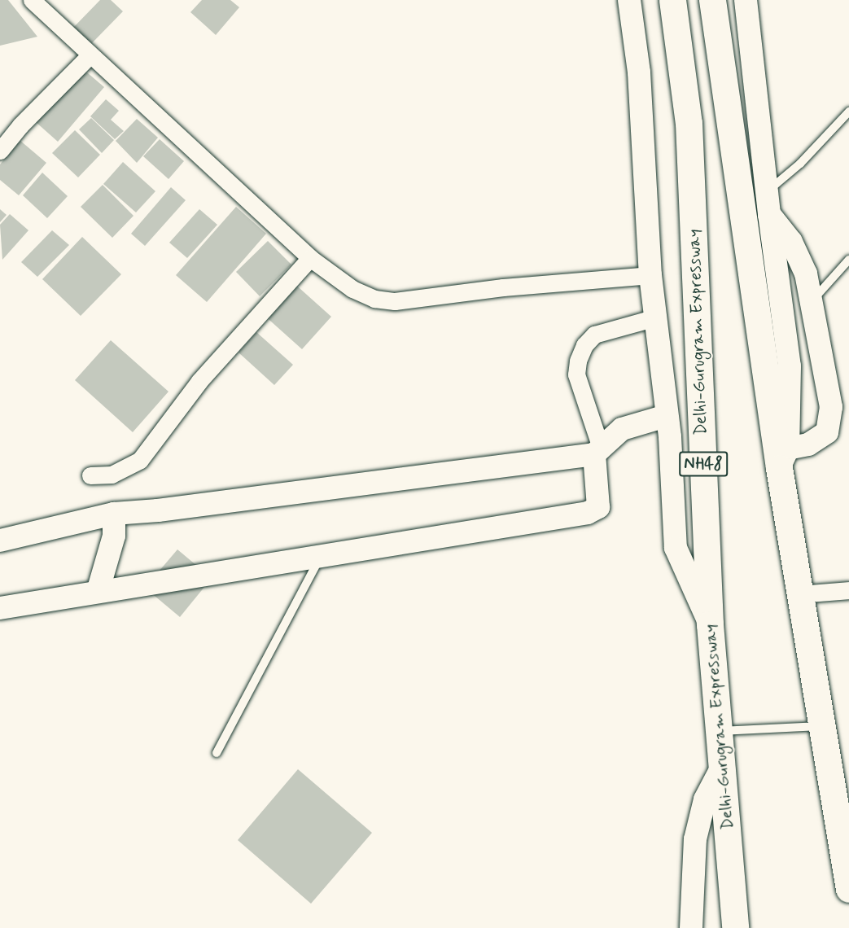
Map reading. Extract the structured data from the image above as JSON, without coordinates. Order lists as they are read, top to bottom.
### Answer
{
  "streets": {
    "highway": ["Delhi-Gurugram Expressway", "NH48"]
  }
}
